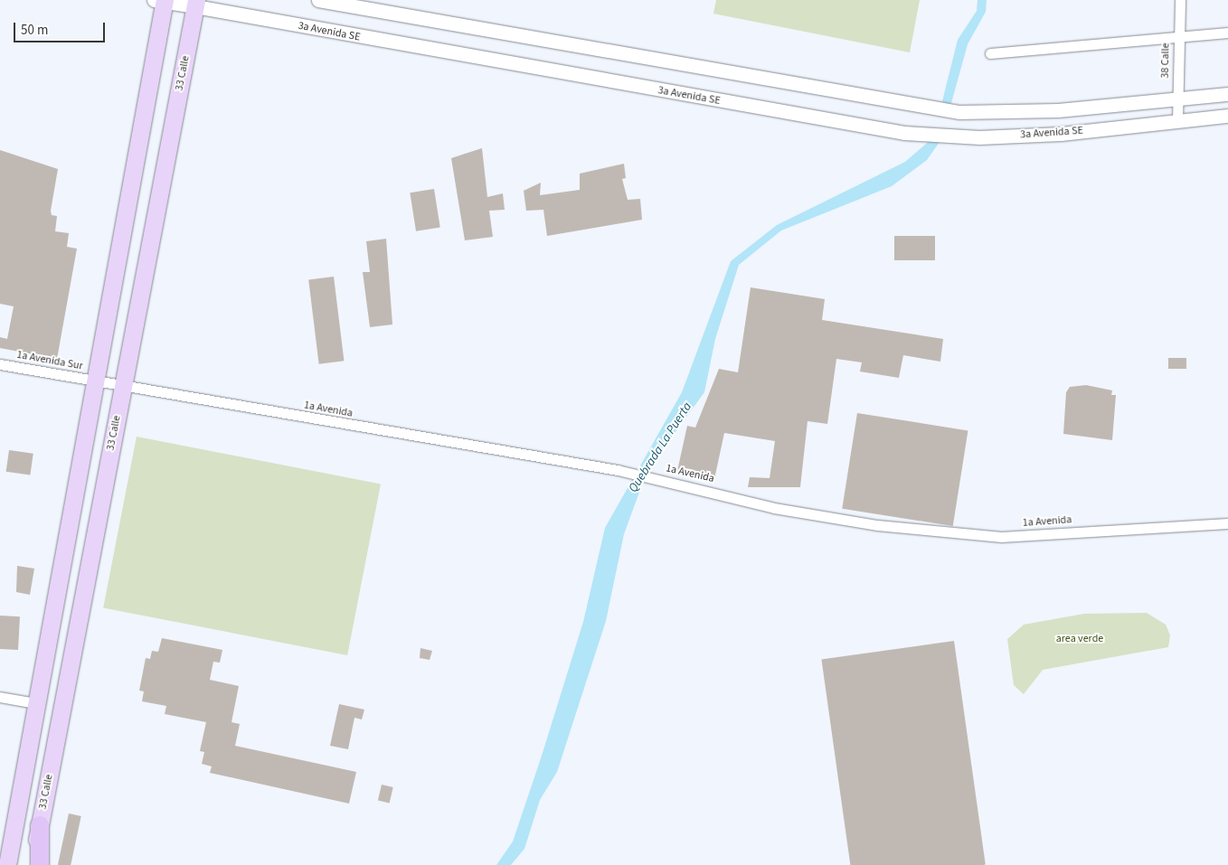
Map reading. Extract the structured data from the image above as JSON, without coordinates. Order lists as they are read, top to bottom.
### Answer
{
  "streets": {
    "main road": ["3a Avenida SE", "33 Calle"],
    "street": ["38 Calle", "1a Avenida Sur", "1a Avenida"]
  },
  "crossings": [
    ["3a Avenida SE", "38 Calle"],
    ["3a Avenida SE", "33 Calle"],
    ["33 Calle", "1a Avenida"],
    ["1a Avenida Sur", "1a Avenida"]
  ],
  "water": ["Quebrada La Puerta"],
  "parks": ["area verde"],
  "scale_bar": "50 m"
}
